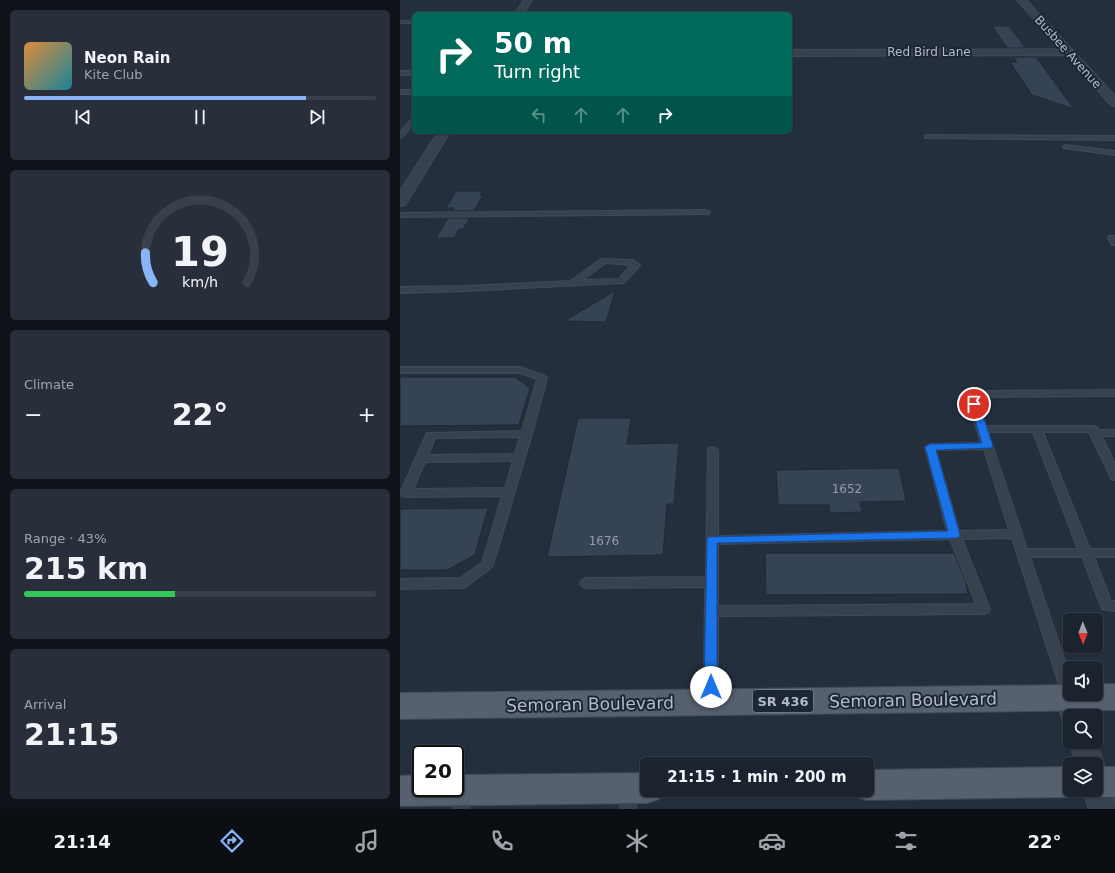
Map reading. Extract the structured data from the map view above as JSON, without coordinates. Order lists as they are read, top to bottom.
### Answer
{
  "streets": {
    "main road": ["Semoran Boulevard", "SR 436"],
    "street": ["Red Bird Lane", "Busbee Avenue"]
  },
  "crossings": [
    ["Red Bird Lane", "Busbee Avenue"]
  ],
  "house_numbers": ["1652", "1676"],
  "north": "bottom",
  "page": {
    "turn": ["50 m", "Turn right"],
    "song": ["Neon Rain", "Kite Club"],
    "tile": [
      "Climate",
      ["Range · 43%", "215 km"],
      ["Arrival", "21:15"]
    ],
    "heat": ["−", "22°", "+"],
    "limit": "20",
    "trip": "21:15 · 1 min · 200 m",
    "tabs": ["21:14", "22°"],
    "gauge": ["19", "km/h"]
  }
}
